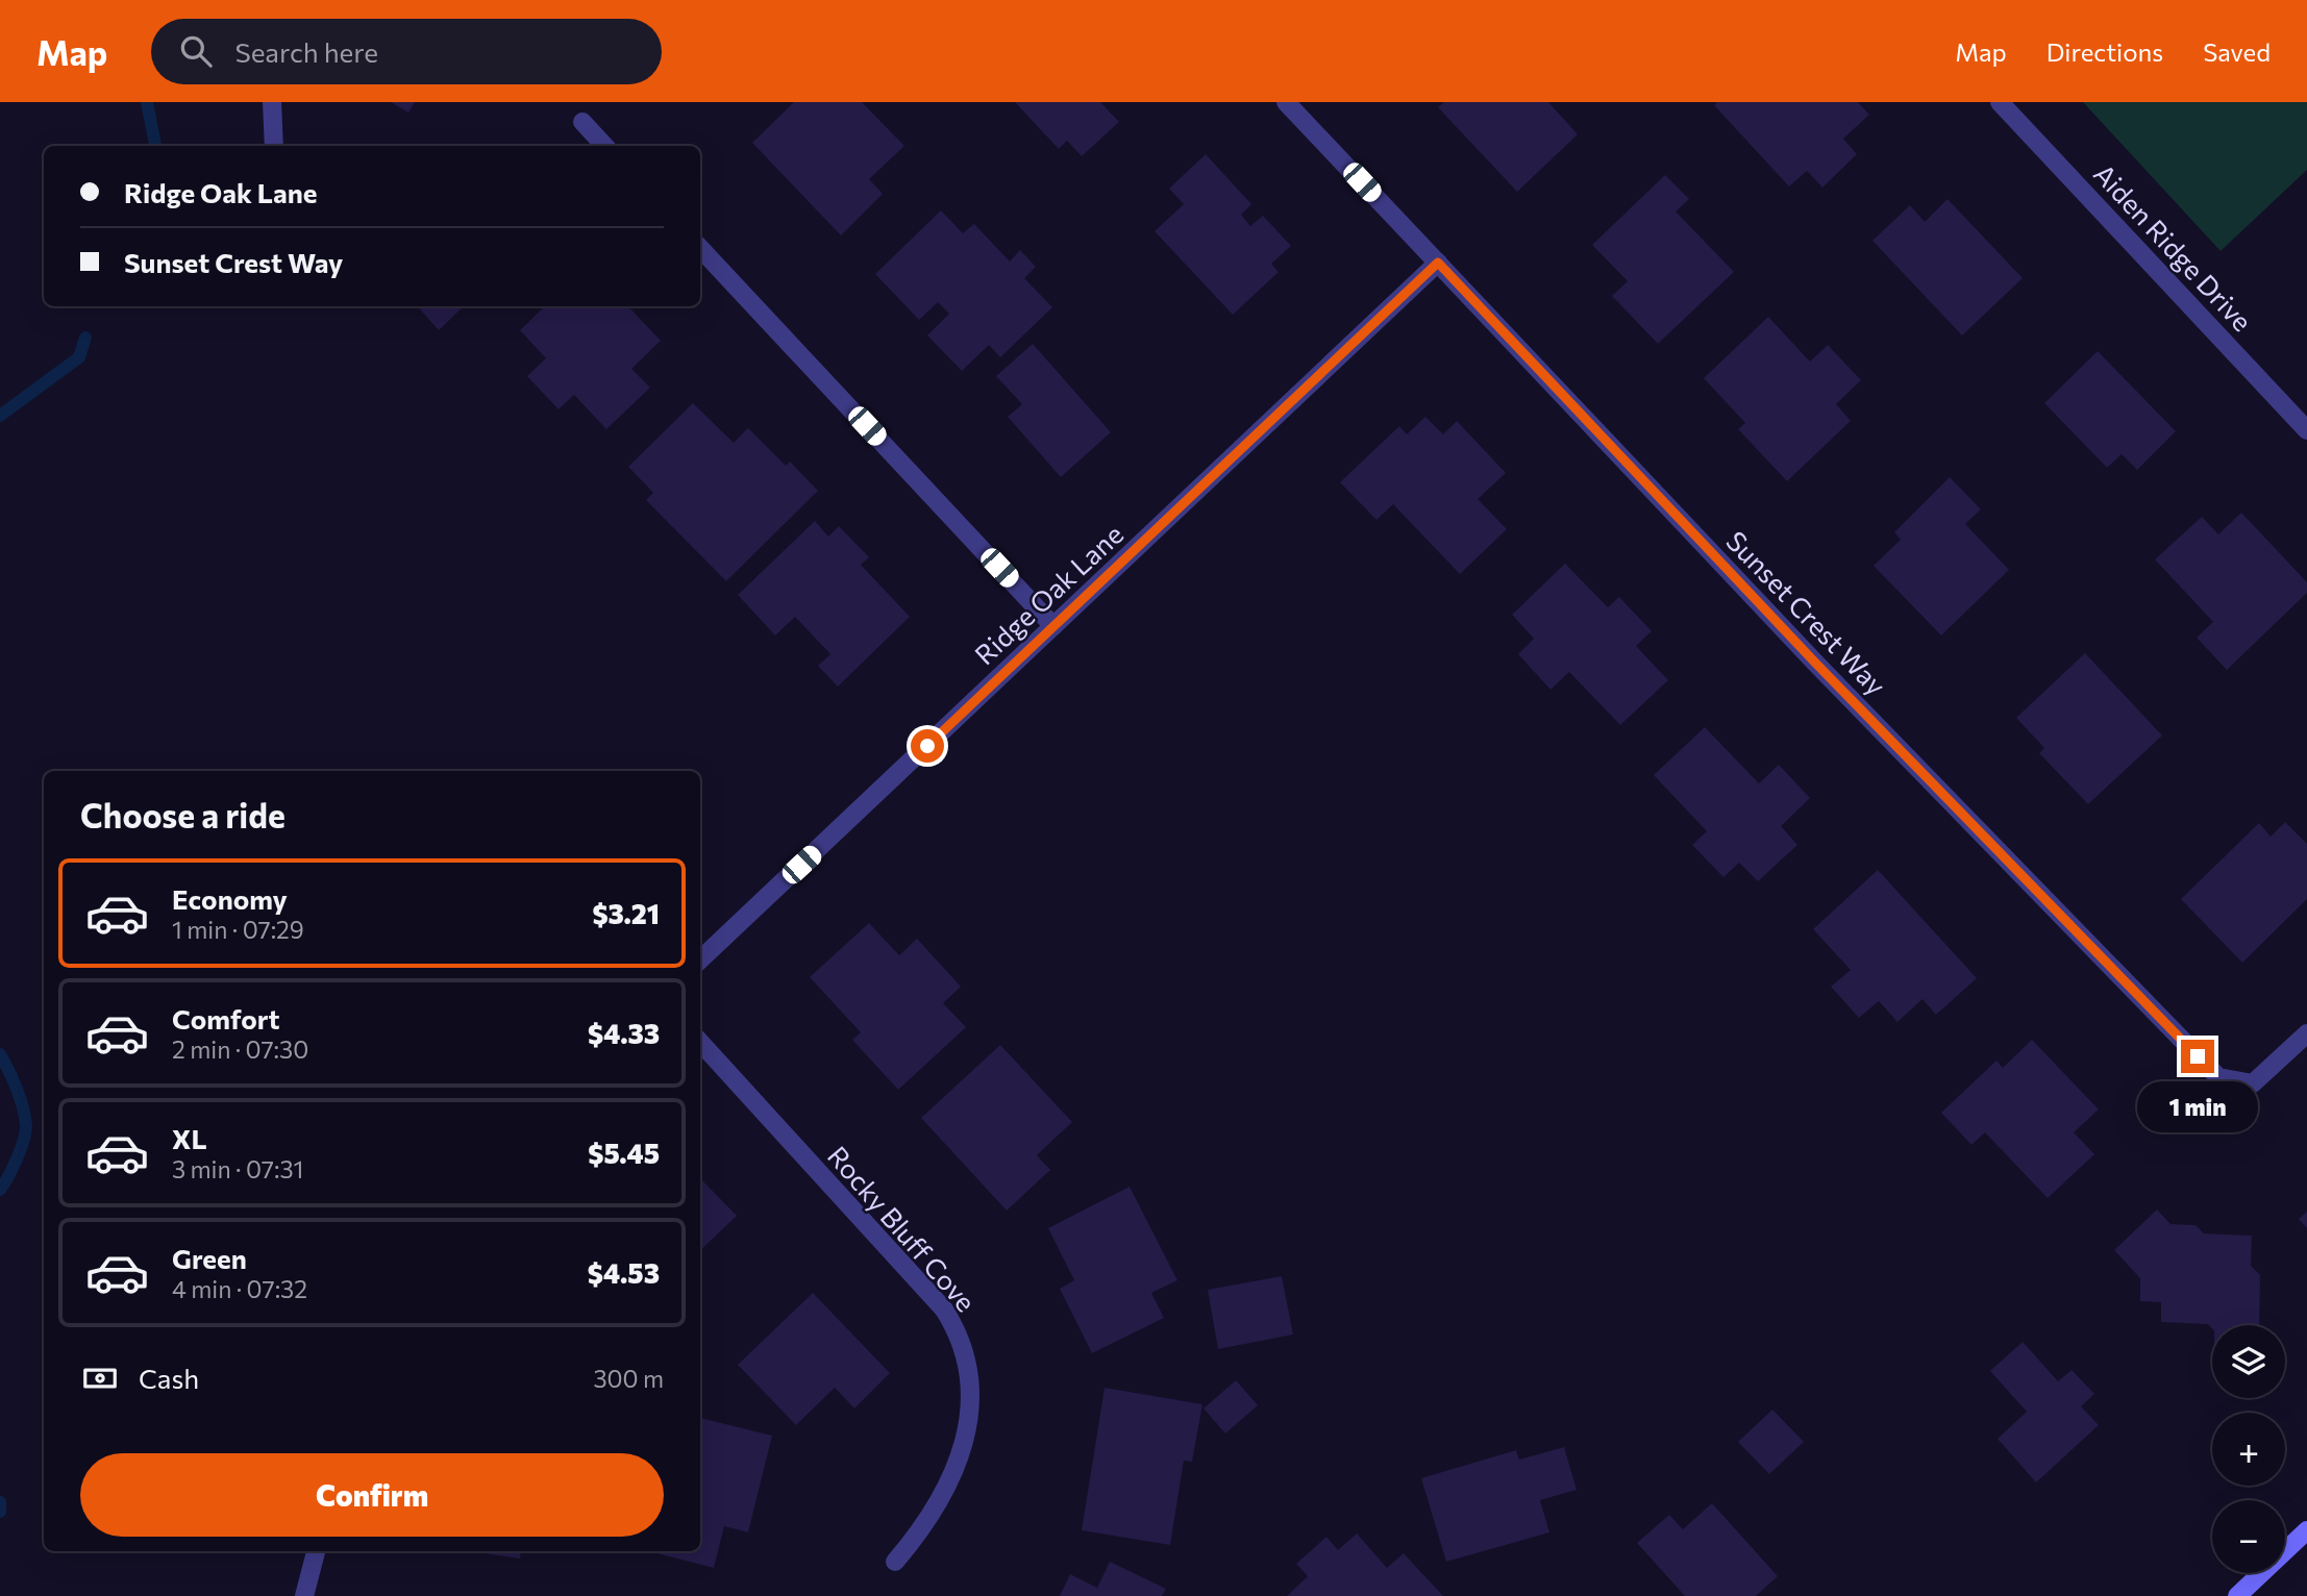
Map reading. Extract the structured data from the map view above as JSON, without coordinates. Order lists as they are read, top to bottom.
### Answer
{
  "streets": {
    "street": [
      "Aiden Ridge Drive",
      "Ridge Oak Lane",
      "Sunset Crest Way",
      "Rocky Bluff Cove"
    ]
  },
  "crossings": [
    ["Ridge Oak Lane", "Sunset Crest Way"]
  ],
  "page": {
    "header": "Map",
    "search": "Search here",
    "nav": ["Map", "Directions", "Saved"],
    "banner": ["Ridge Oak Lane", "Sunset Crest Way"],
    "heading": "Choose a ride",
    "list": [
      {
        "name": "Economy",
        "note": "1 min · 07:29",
        "value": "$3.21"
      },
      {
        "name": "Comfort",
        "note": "2 min · 07:30",
        "value": "$4.33"
      },
      {
        "name": "XL",
        "note": "3 min · 07:31",
        "value": "$5.45"
      },
      {
        "name": "Green",
        "note": "4 min · 07:32",
        "value": "$4.53"
      }
    ],
    "bubble": "1 min",
    "map_buttons": ["+", "−"],
    "pay": ["Cash", "300 m"],
    "buttons": "Confirm"
  }
}
